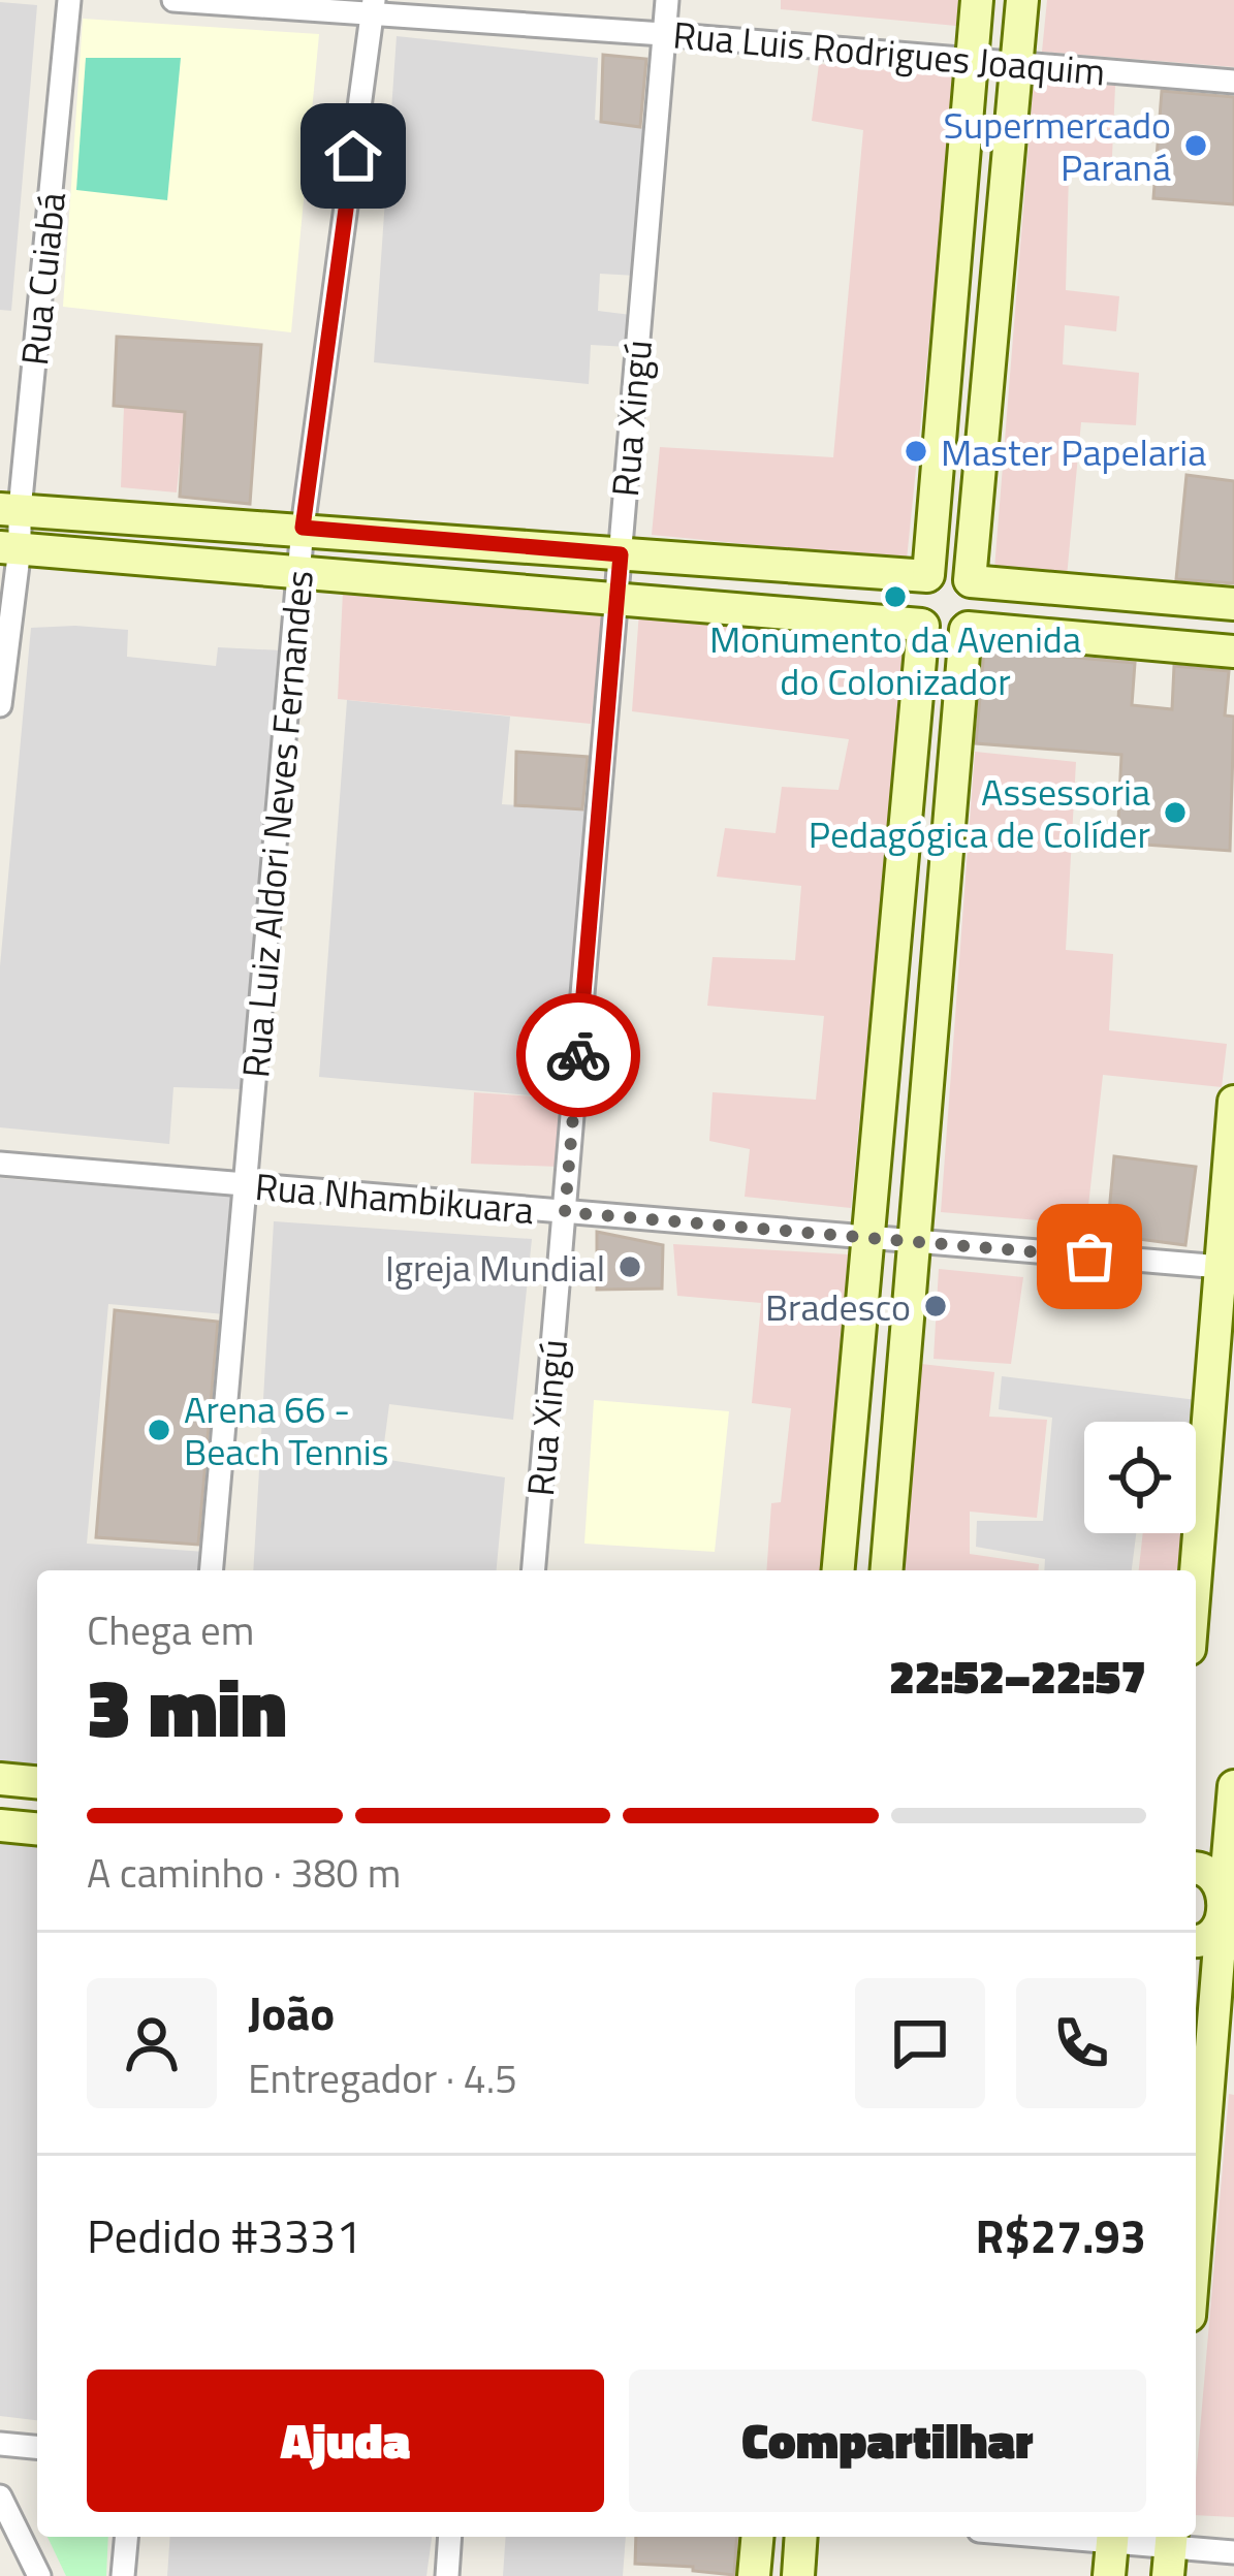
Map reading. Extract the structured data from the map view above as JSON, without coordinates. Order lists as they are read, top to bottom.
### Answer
{
  "streets": {
    "street": [
      "Rua Luis Rodrigues Joaquim",
      "Rua Cuiabá",
      "Rua Xingú",
      "Rua Luiz Aldori Neves Fernandes",
      "Rua Nhambikuara"
    ]
  },
  "crossings": [
    ["Rua Luis Rodrigues Joaquim", "Rua Xingú"],
    ["Rua Luis Rodrigues Joaquim", "Rua Luiz Aldori Neves Fernandes"],
    ["Rua Xingú", "Rua Nhambikuara"],
    ["Rua Luiz Aldori Neves Fernandes", "Rua Nhambikuara"]
  ],
  "places": [
    "Supermercado Paraná",
    "Master Papelaria",
    "Monumento da Avenida do Colonizador",
    "Assessoria Pedagógica de Colíder",
    "Igreja Mundial",
    "Bradesco",
    "Arena 66 - Beach Tennis"
  ],
  "page": {
    "heading": ["3 min", "Chega em", "22:52–22:57"],
    "panel": [
      "João",
      "Entregador · 4.5",
      "Pedido #3331",
      "R$27.93"
    ],
    "bar": "A caminho · 380 m",
    "buttons": ["Ajuda", "Compartilhar"]
  }
}
